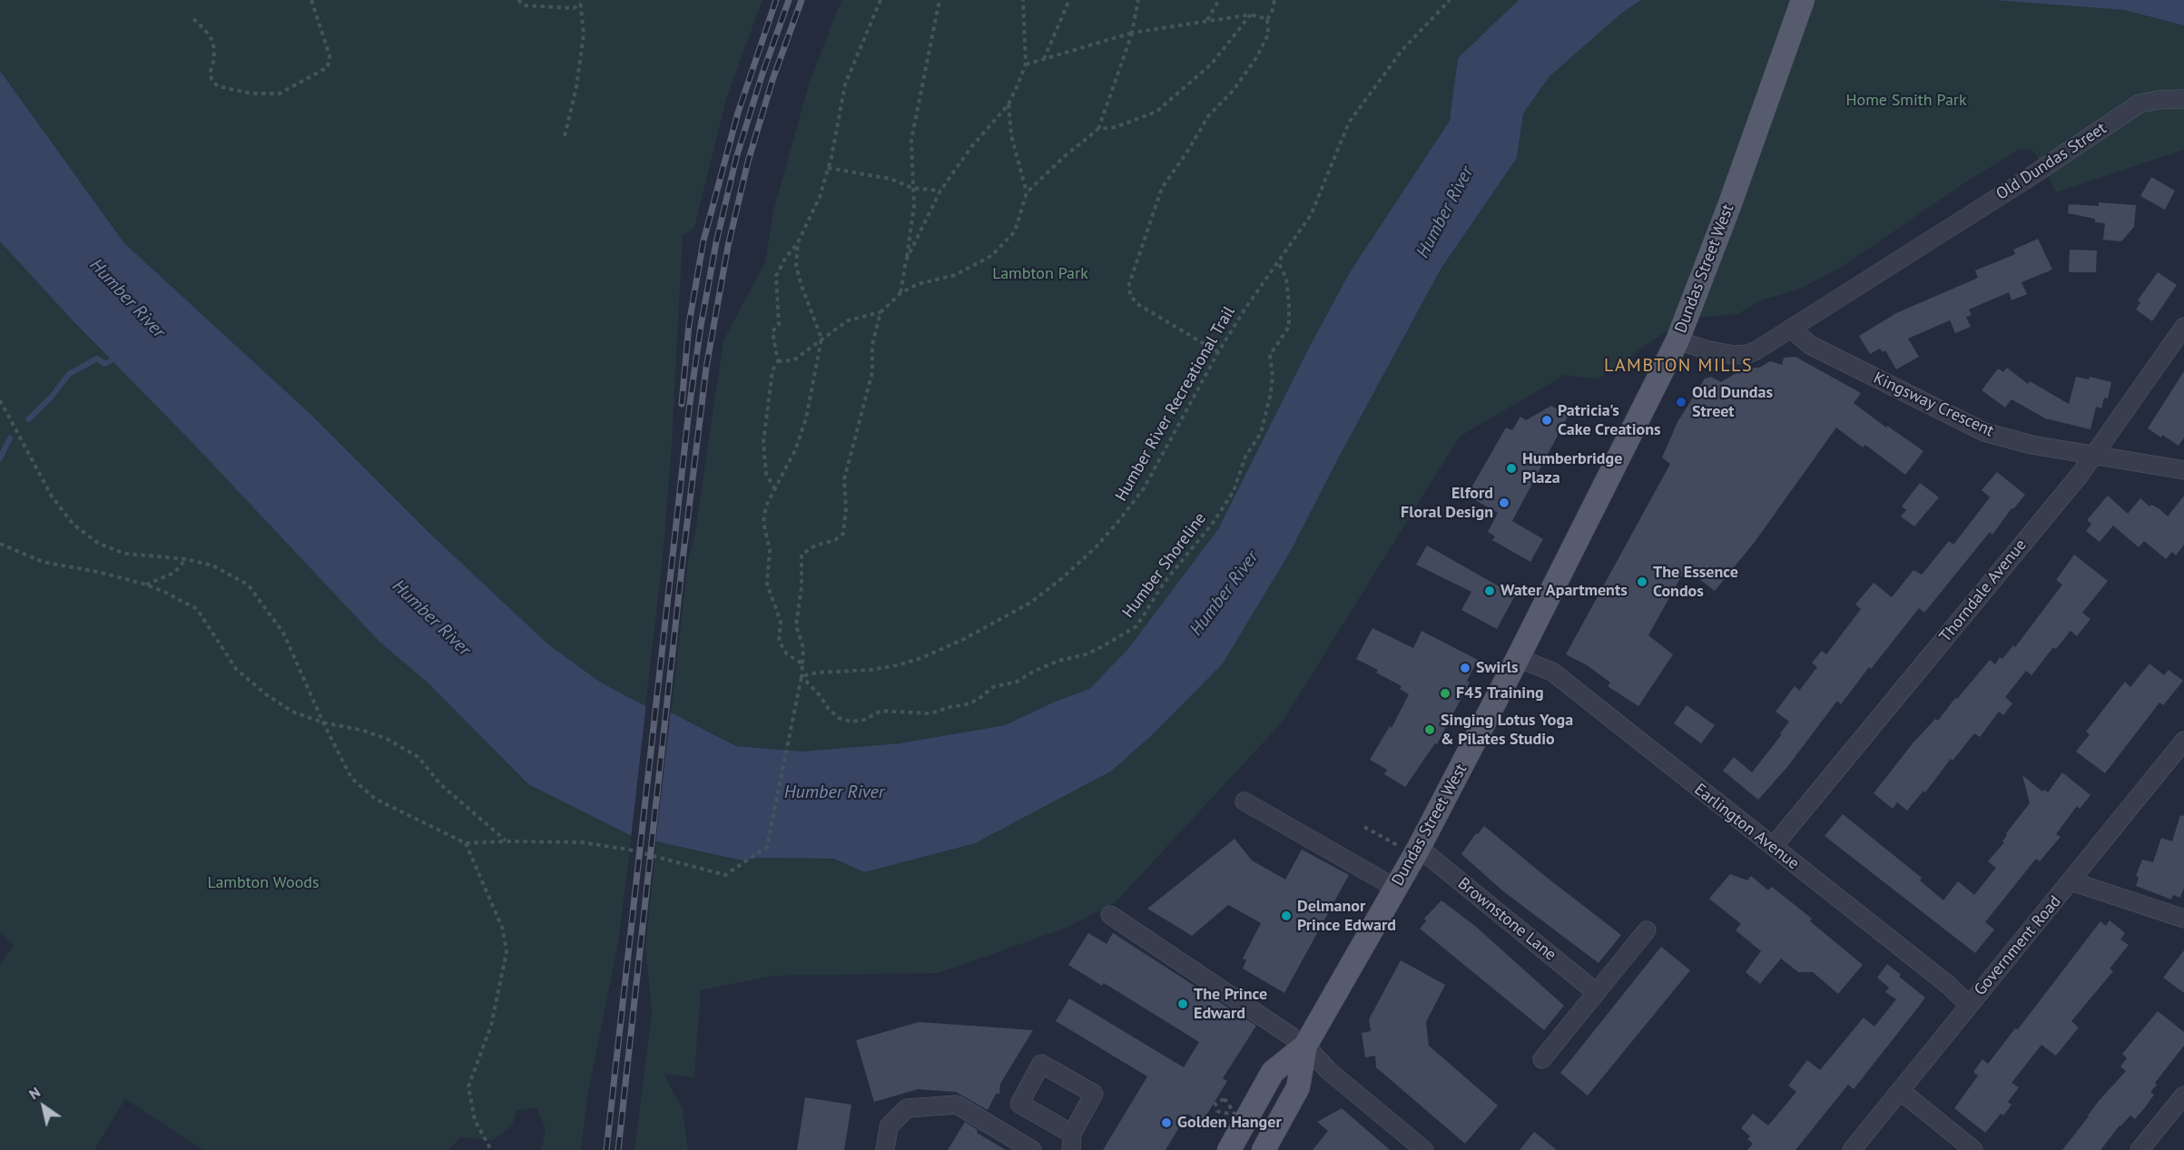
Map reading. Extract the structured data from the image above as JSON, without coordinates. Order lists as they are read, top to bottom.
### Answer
{
  "streets": {
    "main road": ["Dundas Street West"],
    "street": [
      "Old Dundas Street",
      "Kingsway Crescent",
      "Thorndale Avenue",
      "Earlington Avenue",
      "Brownstone Lane",
      "Government Road"
    ],
    "path": ["Humber River Recreational Trail", "Humber Shoreline"]
  },
  "crossings": [
    ["Old Dundas Street", "Dundas Street West"],
    ["Old Dundas Street", "Kingsway Crescent"],
    ["Dundas Street West", "Earlington Avenue"],
    ["Dundas Street West", "Brownstone Lane"],
    ["Humber River Recreational Trail", "Humber Shoreline"],
    ["Kingsway Crescent", "Thorndale Avenue"],
    ["Thorndale Avenue", "Earlington Avenue"],
    ["Earlington Avenue", "Government Road"]
  ],
  "districts": ["LAMBTON MILLS"],
  "water": ["Humber River"],
  "parks": ["Home Smith Park", "Lambton Park", "Lambton Woods"],
  "places": [
    "Old Dundas Street",
    "Patricia's Cake Creations",
    "Humberbridge Plaza",
    "Elford Floral Design",
    "The Essence Condos",
    "Water Apartments",
    "Swirls",
    "F45 Training",
    "Singing Lotus Yoga & Pilates Studio",
    "Delmanor Prince Edward",
    "The Prince Edward",
    "Golden Hanger"
  ],
  "north": "top left"
}
